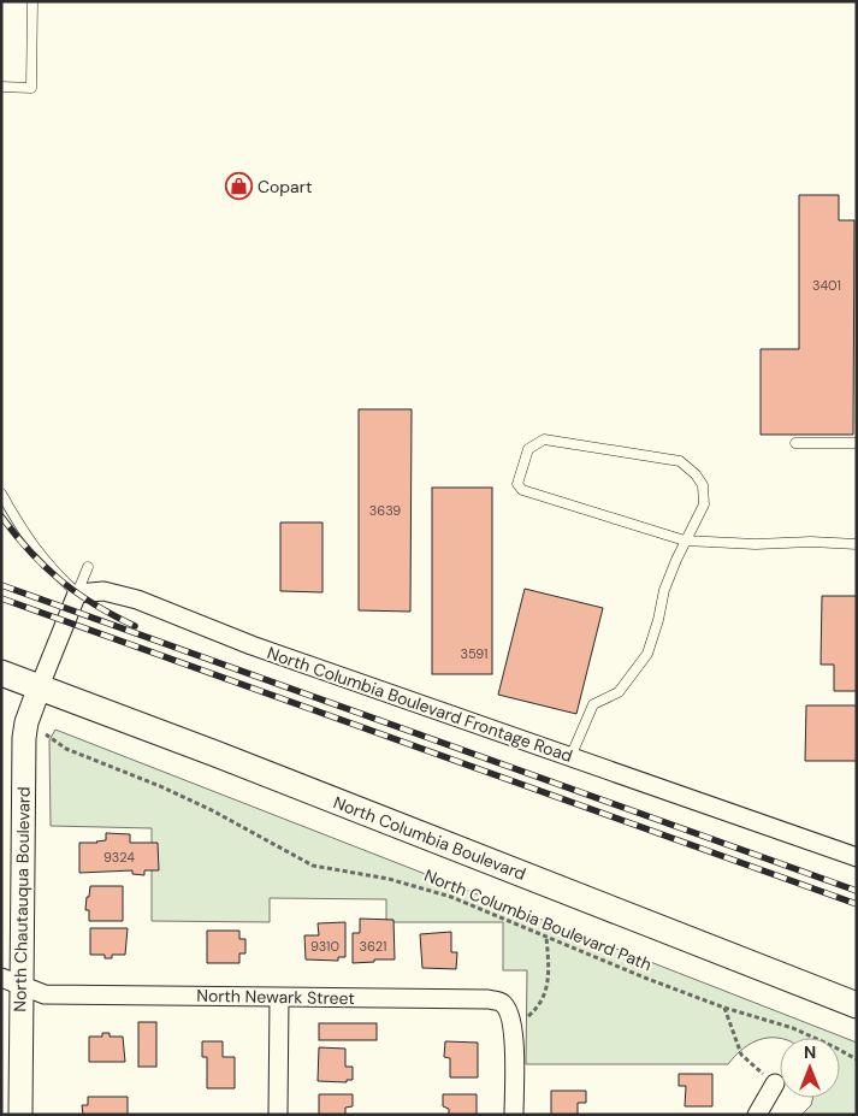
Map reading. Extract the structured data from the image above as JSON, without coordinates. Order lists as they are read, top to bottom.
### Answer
{
  "streets": {
    "main road": ["North Columbia Boulevard"],
    "street": ["North Columbia Boulevard Frontage Road", "North Chautauqua Boulevard", "North Newark Street"],
    "path": ["North Columbia Boulevard Path"]
  },
  "crossings": [
    ["North Columbia Boulevard", "North Chautauqua Boulevard"],
    ["North Chautauqua Boulevard", "North Newark Street"]
  ],
  "places": {
    "shop": ["Copart"]
  },
  "house_numbers": [
    "3401",
    "3639",
    "3591",
    "9324",
    "9310",
    "3621"
  ],
  "north": "top"
}
